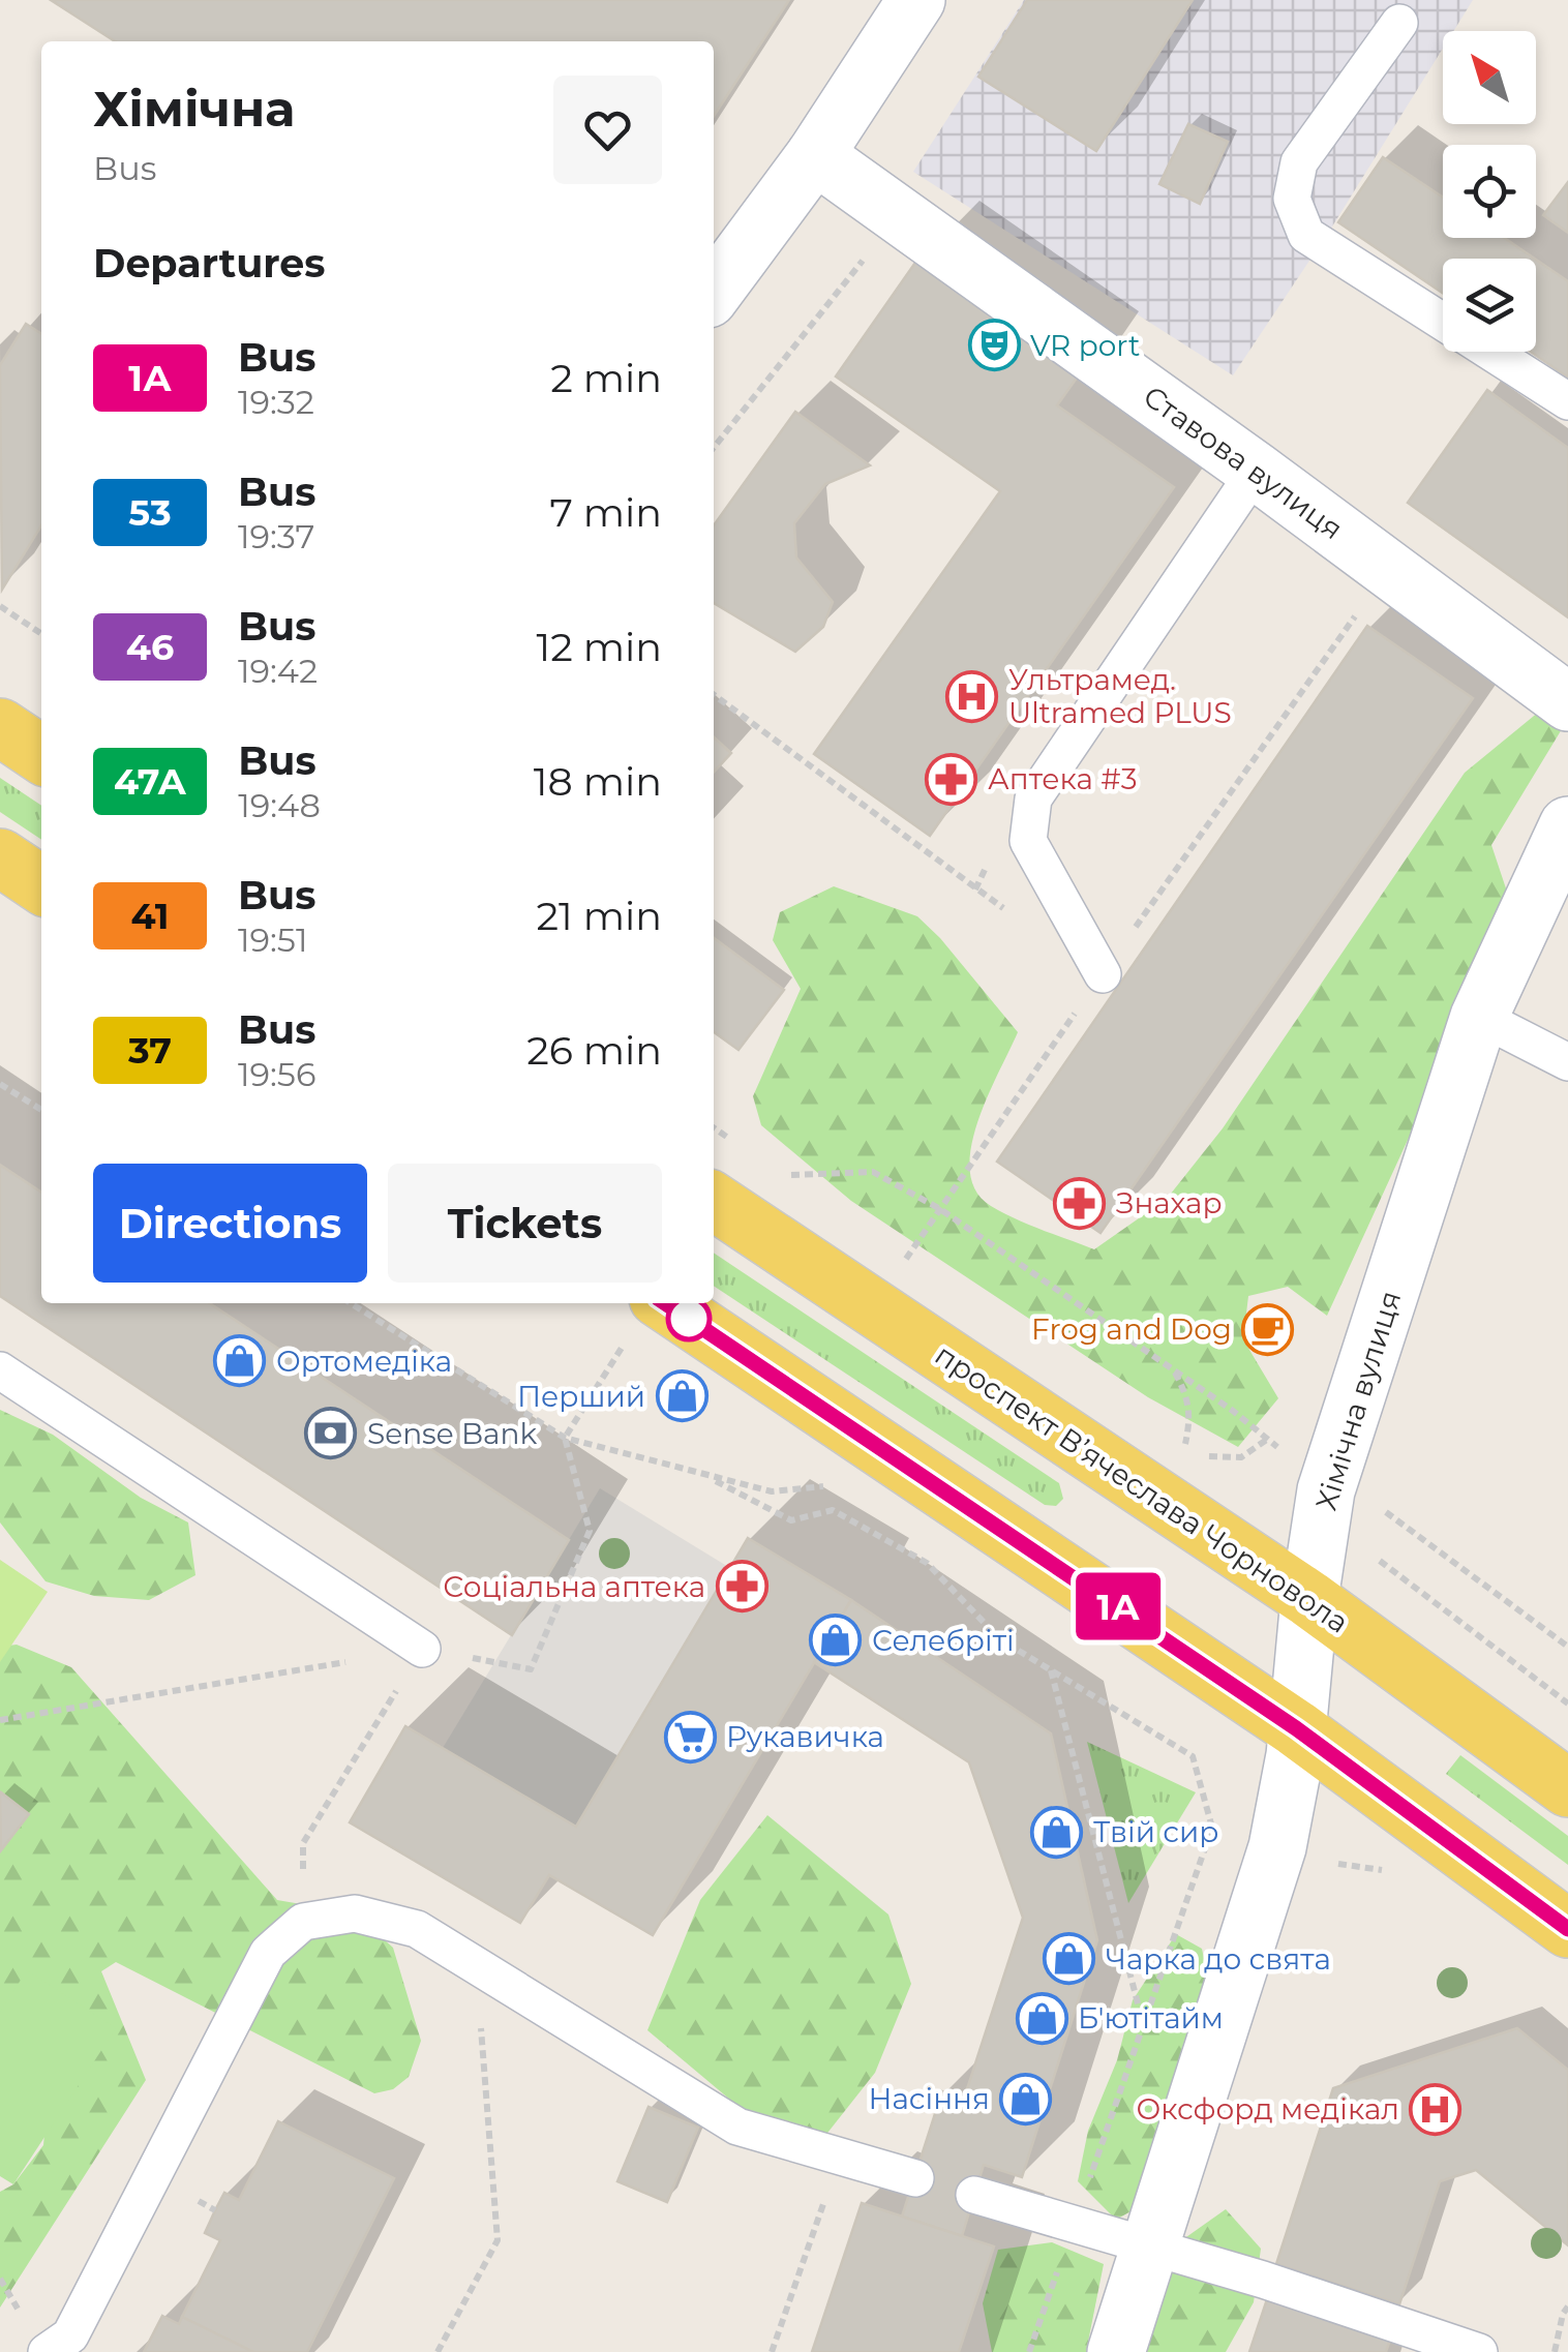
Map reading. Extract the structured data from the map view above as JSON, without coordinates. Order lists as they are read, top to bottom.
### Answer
{
  "streets": {
    "main road": ["проспект Вʼячеслава Чорновола"],
    "street": ["Ставова вулиця", "Хімічна вулиця"]
  },
  "crossings": [
    ["Хімічна вулиця", "проспект Вʼячеслава Чорновола"]
  ],
  "places": {
    "theatre": ["VR port"],
    "hospital": ["Ультрамед. Ultramed PLUS", "Оксфорд медікал"],
    "pharmacy": ["Аптека #3", "Знахар", "Соціальна аптека"],
    "cafe": ["Frog and Dog"],
    "shop": [
      "Ортомедіка",
      "Перший",
      "Селебріті",
      "Твій сир",
      "Чарка до свята",
      "Б'ютітайм",
      "Насіння"
    ],
    "bank": ["Sense Bank"],
    "supermarket": ["Рукавичка"]
  },
  "lines": ["bus line 1А"],
  "north": "top left",
  "page": {
    "on_map": "1А",
    "heading": [
      ["Хімічна", "Bus"],
      "Departures"
    ],
    "list": [
      {
        "mark": "1А",
        "name": "Bus",
        "note": "19:32",
        "value": "2 min"
      },
      {
        "mark": "53",
        "name": "Bus",
        "note": "19:37",
        "value": "7 min"
      },
      {
        "mark": "46",
        "name": "Bus",
        "note": "19:42",
        "value": "12 min"
      },
      {
        "mark": "47А",
        "name": "Bus",
        "note": "19:48",
        "value": "18 min"
      },
      {
        "mark": "41",
        "name": "Bus",
        "note": "19:51",
        "value": "21 min"
      },
      {
        "mark": "37",
        "name": "Bus",
        "note": "19:56",
        "value": "26 min"
      }
    ],
    "buttons": ["Directions", "Tickets"]
  }
}
